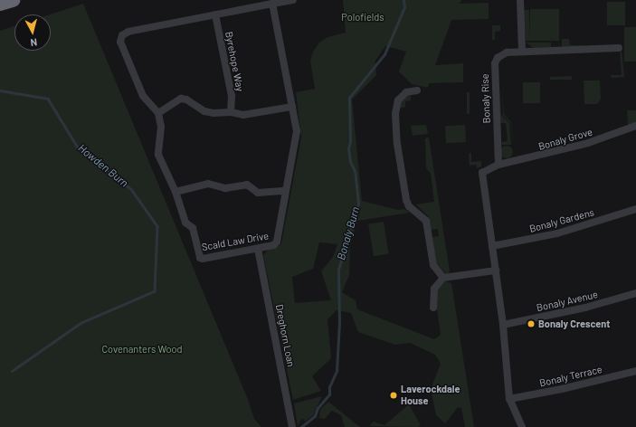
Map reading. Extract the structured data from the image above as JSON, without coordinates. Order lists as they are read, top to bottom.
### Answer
{
  "streets": {
    "street": [
      "Byrehope Way",
      "Bonaly Rise",
      "Bonaly Grove",
      "Bonaly Gardens",
      "Scald Law Drive",
      "Bonaly Avenue",
      "Dreghorn Loan",
      "Bonaly Terrace"
    ]
  },
  "crossings": [
    ["Bonaly Rise", "Bonaly Grove"],
    ["Scald Law Drive", "Dreghorn Loan"]
  ],
  "water": ["Howden Burn", "Bonaly Burn"],
  "parks": ["Polofields", "Covenanters Wood"],
  "places": ["Bonaly Crescent", "Laverockdale House"],
  "north": "bottom"
}
